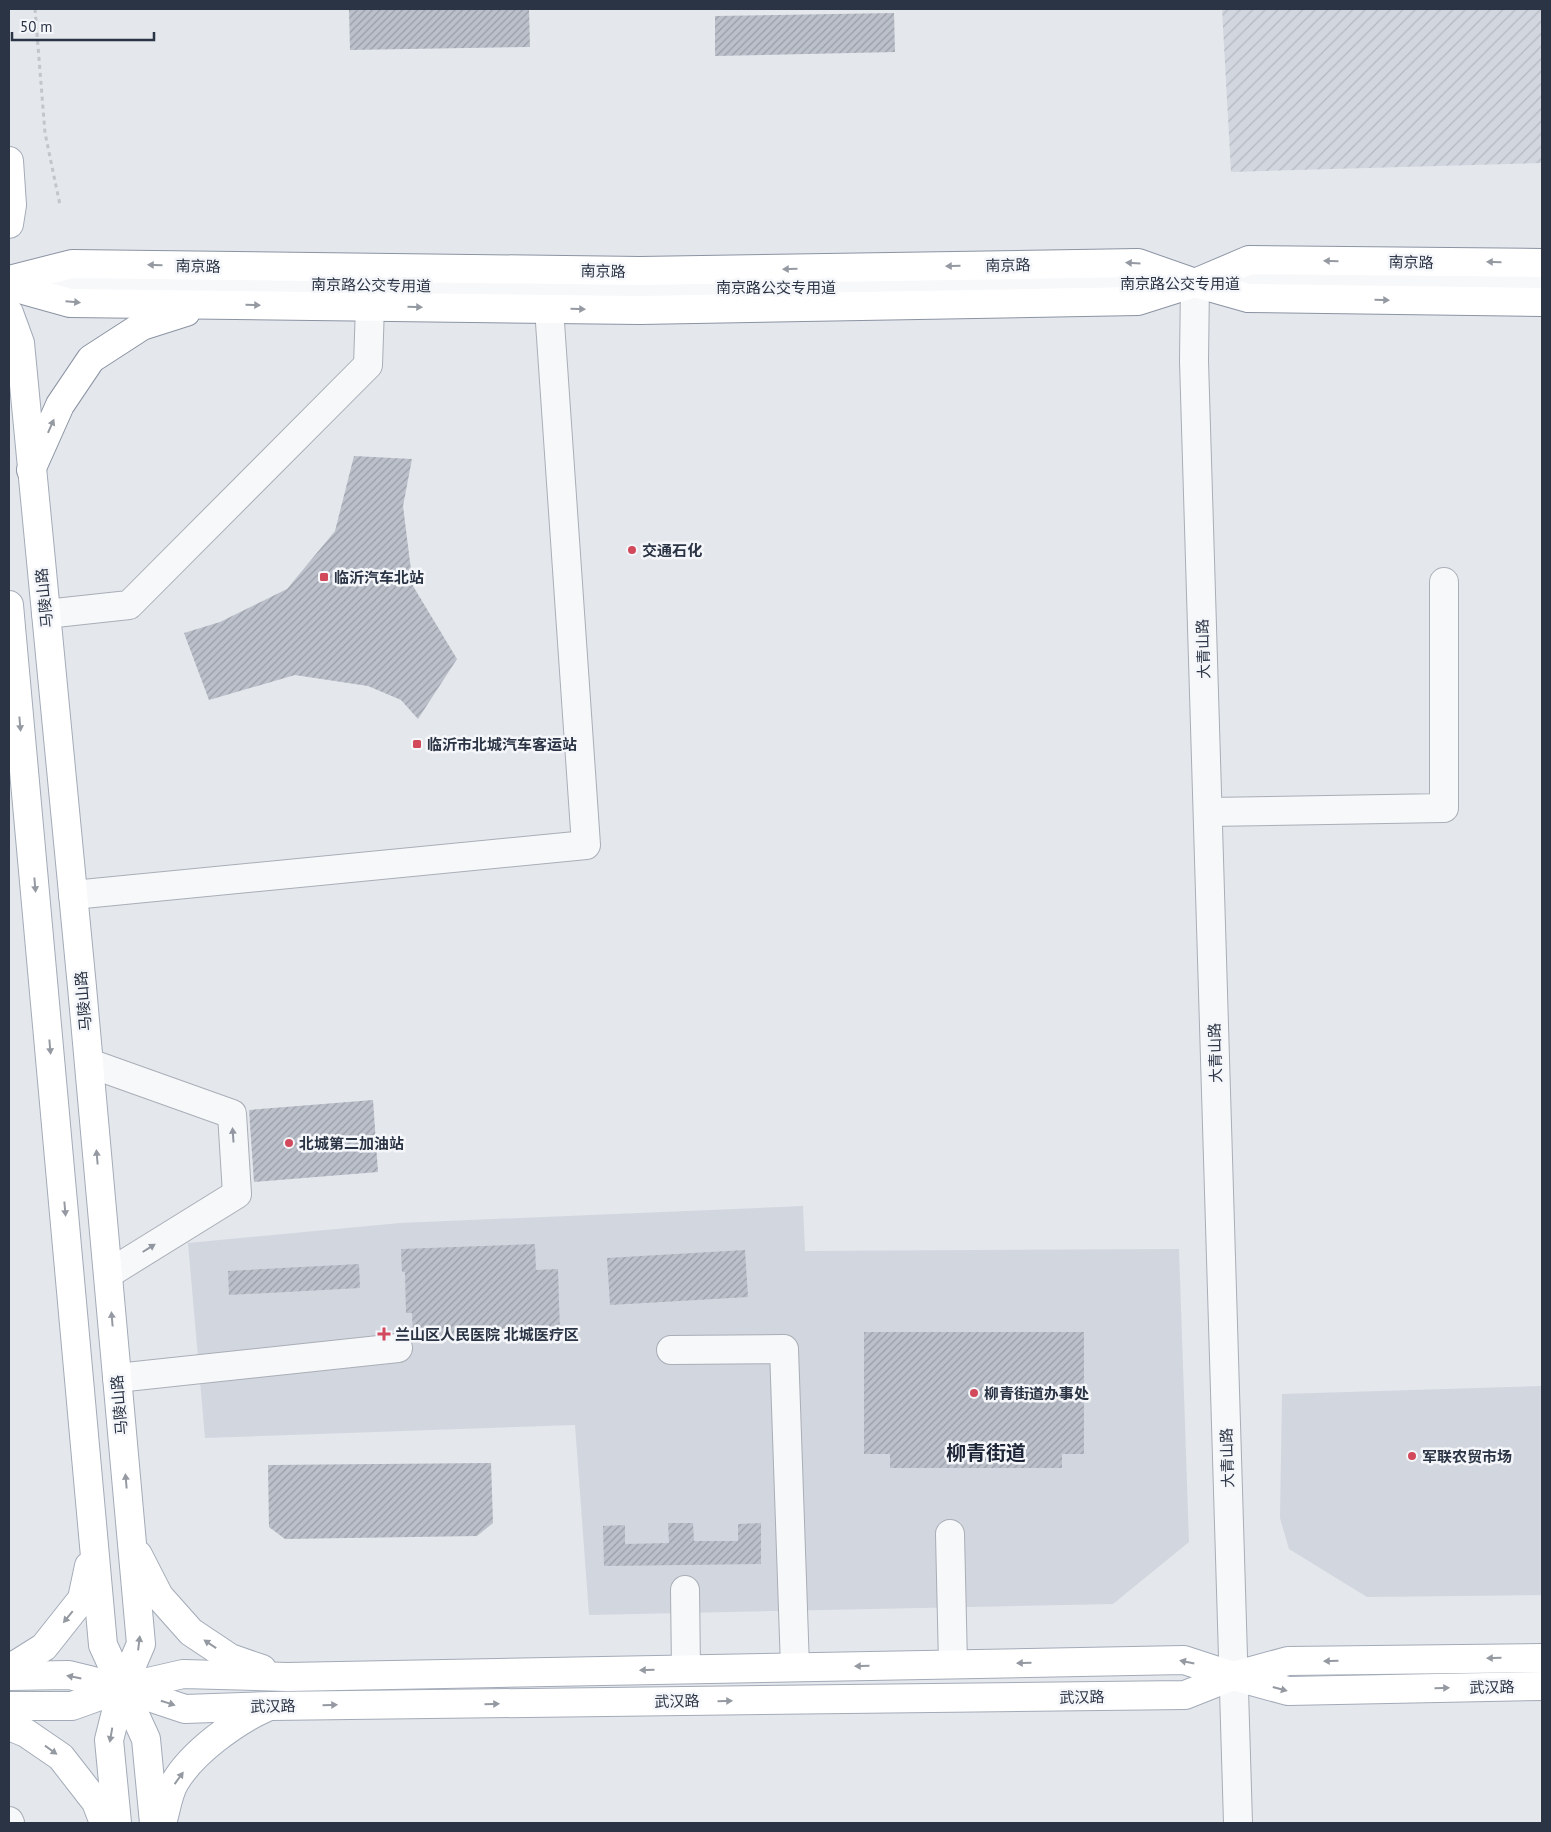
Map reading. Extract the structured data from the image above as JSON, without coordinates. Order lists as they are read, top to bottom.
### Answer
{
  "streets": {
    "main road": ["南京路", "马陵山路", "武汉路"],
    "street": ["南京路公交专用道", "大青山路"]
  },
  "crossings": [
    ["南京路", "南京路公交专用道"],
    ["南京路", "大青山路"],
    ["南京路公交专用道", "大青山路"],
    ["马陵山路", "武汉路"],
    ["大青山路", "武汉路"]
  ],
  "districts": ["柳青街道"],
  "places": {
    "other": [
      "交通石化",
      "北城第二加油站",
      "柳青街道办事处",
      "军联农贸市场"
    ],
    "transit": ["临沂汽车北站", "临沂市北城汽车客运站"],
    "health": ["兰山区人民医院 北城医疗区"]
  },
  "scale_bar": "50 m"
}
